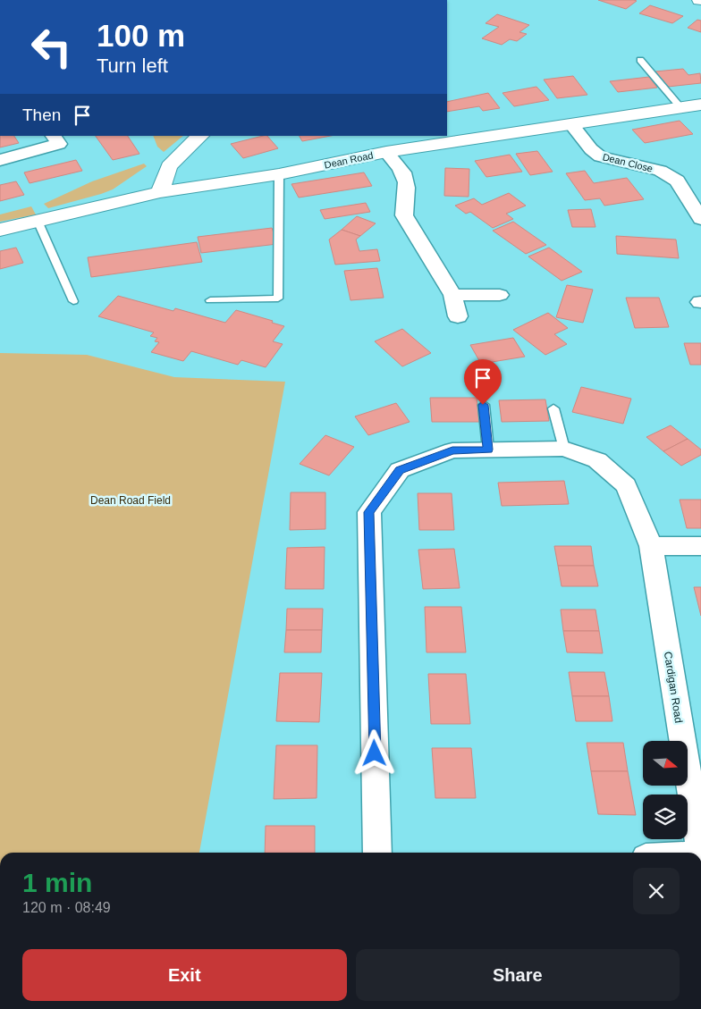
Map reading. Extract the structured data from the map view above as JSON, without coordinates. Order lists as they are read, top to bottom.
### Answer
{
  "streets": {
    "street": ["Dean Road", "Dean Close", "Cardigan Road"]
  },
  "crossings": [
    ["Dean Road", "Dean Close"]
  ],
  "parks": ["Dean Road Field"],
  "north": "right",
  "page": {
    "turn": ["100 m", "Turn left"],
    "then": "Then",
    "heading": ["1 min", "120 m · 08:49"],
    "buttons": ["Exit", "Share"]
  }
}
